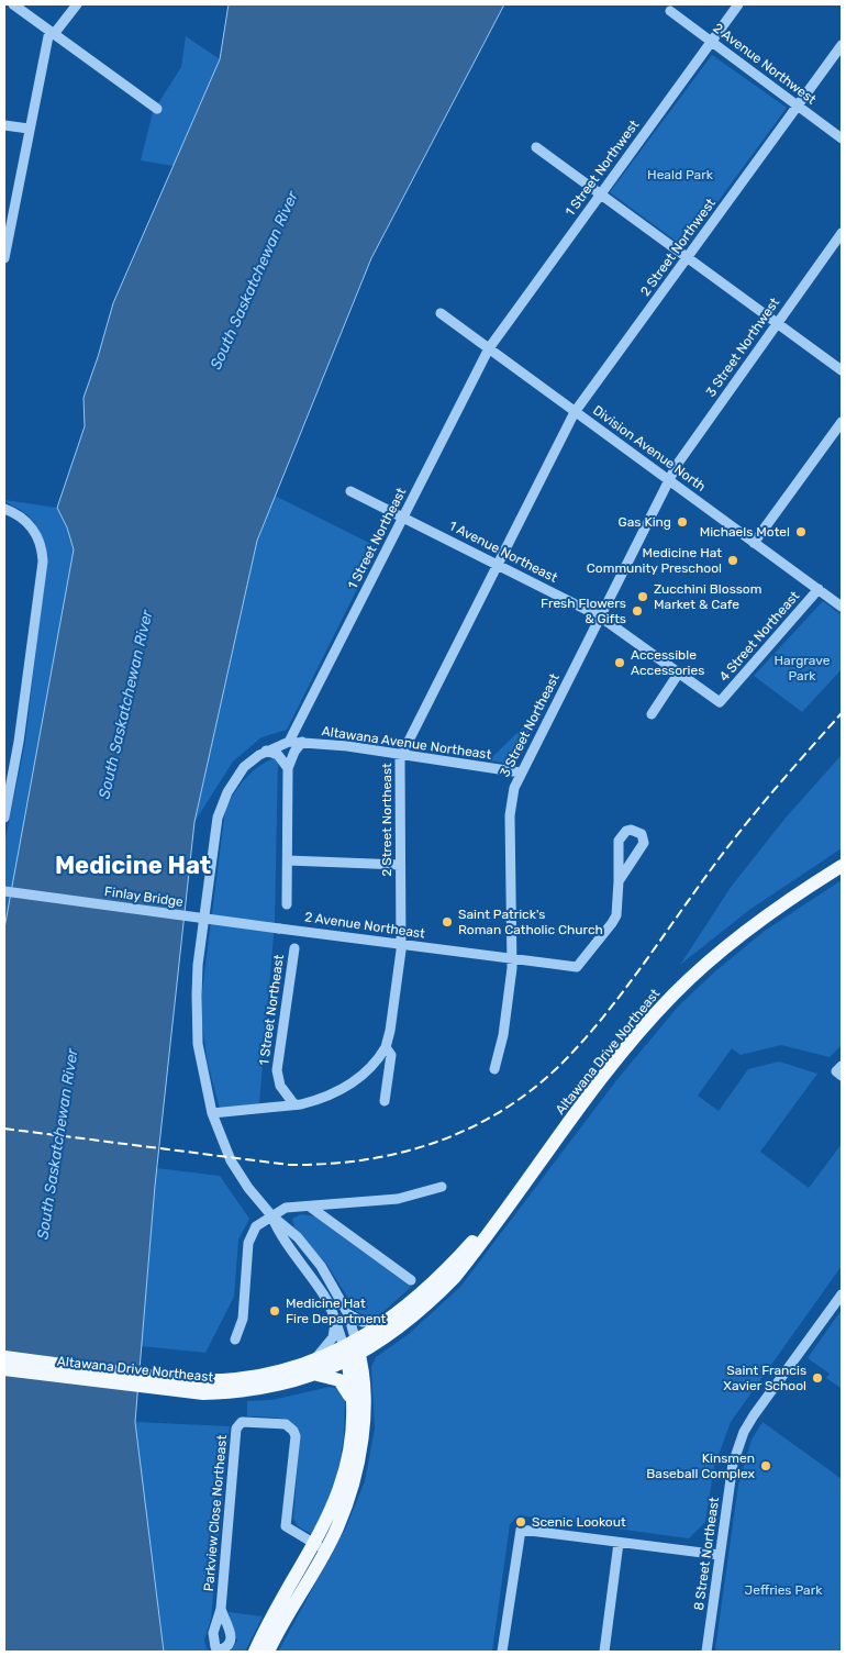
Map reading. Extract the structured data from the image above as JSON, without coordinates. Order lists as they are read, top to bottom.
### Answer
{
  "streets": {
    "main road": ["Altawana Drive Northeast"],
    "street": [
      "2 Avenue Northwest",
      "1 Street Northwest",
      "2 Street Northwest",
      "3 Street Northwest",
      "Division Avenue North",
      "1 Street Northeast",
      "1 Avenue Northeast",
      "4 Street Northeast",
      "3 Street Northeast",
      "Altawana Avenue Northeast",
      "2 Street Northeast",
      "Finlay Bridge",
      "2 Avenue Northeast",
      "Parkview Close Northeast",
      "8 Street Northeast"
    ]
  },
  "crossings": [
    ["2 Avenue Northwest", "1 Street Northwest"],
    ["2 Avenue Northwest", "2 Street Northwest"],
    ["1 Street Northwest", "Division Avenue North"],
    ["1 Street Northwest", "1 Street Northeast"],
    ["2 Street Northwest", "Division Avenue North"],
    ["2 Street Northwest", "2 Street Northeast"],
    ["3 Street Northwest", "Division Avenue North"],
    ["3 Street Northwest", "3 Street Northeast"],
    ["Division Avenue North", "1 Street Northeast"],
    ["Division Avenue North", "4 Street Northeast"],
    ["Division Avenue North", "3 Street Northeast"],
    ["Division Avenue North", "2 Street Northeast"],
    ["1 Street Northeast", "1 Avenue Northeast"],
    ["1 Street Northeast", "Altawana Avenue Northeast"],
    ["1 Avenue Northeast", "4 Street Northeast"],
    ["1 Avenue Northeast", "3 Street Northeast"],
    ["1 Avenue Northeast", "2 Street Northeast"],
    ["3 Street Northeast", "Altawana Avenue Northeast"],
    ["3 Street Northeast", "2 Avenue Northeast"],
    ["Altawana Avenue Northeast", "2 Street Northeast"],
    ["2 Street Northeast", "2 Avenue Northeast"],
    ["Finlay Bridge", "2 Avenue Northeast"]
  ],
  "districts": ["Medicine Hat"],
  "water": ["South Saskatchewan River"],
  "parks": ["Heald Park", "Hargrave Park", "Jeffries Park"],
  "places": [
    "Gas King",
    "Michaels Motel",
    "Medicine Hat Community Preschool",
    "Zucchini Blossom Market & Cafe",
    "Fresh Flowers & Gifts",
    "Accessible Accessories",
    "Saint Patrick's Roman Catholic Church",
    "Medicine Hat Fire Department",
    "Saint Francis Xavier School",
    "Kinsmen Baseball Complex",
    "Scenic Lookout"
  ]
}
